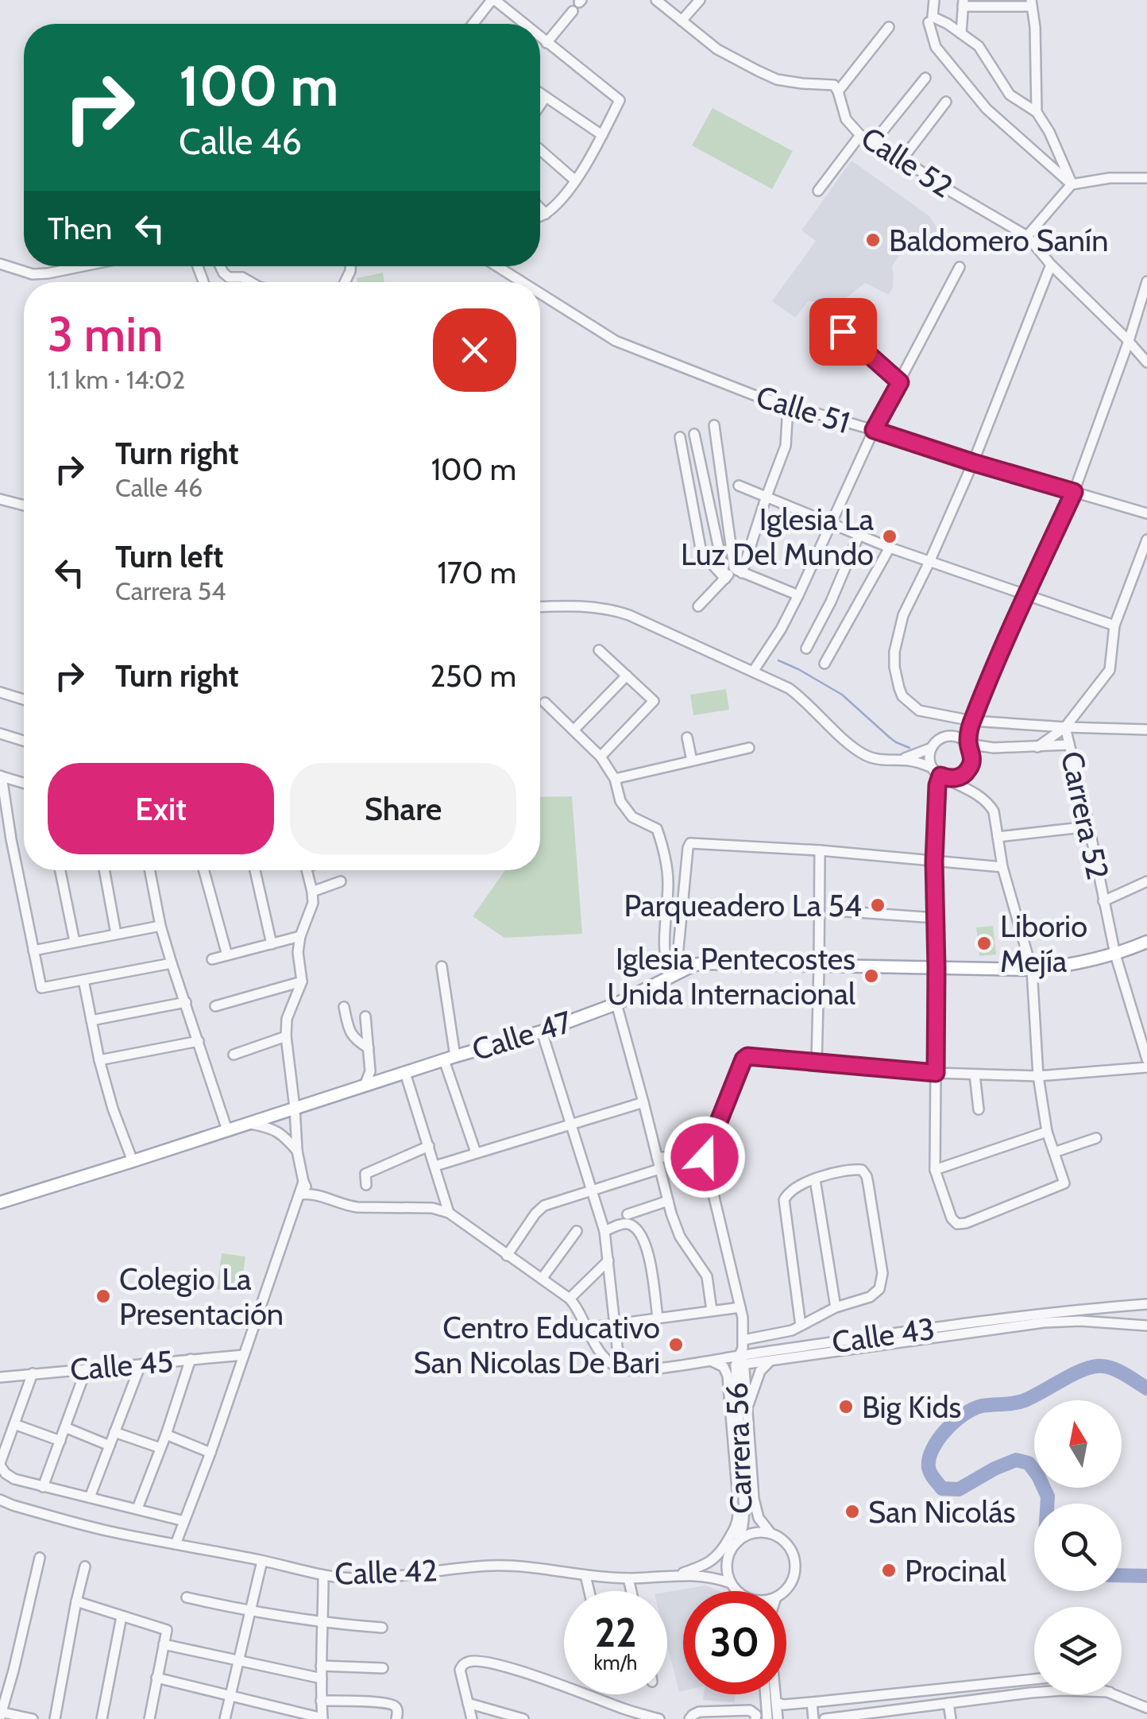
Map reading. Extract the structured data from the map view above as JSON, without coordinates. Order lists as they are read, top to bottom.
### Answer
{
  "streets": {
    "main road": ["Calle 47"],
    "street": [
      "Calle 52",
      "Calle 51",
      "Carrera 52",
      "Calle 43",
      "Calle 45",
      "Carrera 56",
      "Calle 42"
    ]
  },
  "crossings": [
    ["Carrera 52", "Calle 47"],
    ["Calle 43", "Carrera 56"]
  ],
  "places": [
    "Baldomero Sanín",
    "Iglesia La Luz Del Mundo",
    "Parqueadero La 54",
    "Liborio Mejía",
    "Iglesia Pentecostes Unida Internacional",
    "Colegio La Presentación",
    "Centro Educativo San Nicolas De Bari",
    "Big Kids",
    "San Nicolás",
    "Procinal"
  ],
  "north": "top",
  "page": {
    "turn": ["100 m", "Calle 46"],
    "then": "Then",
    "heading": ["3 min", "1.1 km · 14:02"],
    "list": [
      {
        "name": "Turn right",
        "note": "Calle 46",
        "value": "100 m"
      },
      {
        "name": "Turn left",
        "note": "Carrera 54",
        "value": "170 m"
      },
      {
        "name": "Turn right",
        "value": "250 m"
      }
    ],
    "buttons": ["Exit", "Share"],
    "speed": "22 km/h",
    "limit": "30"
  }
}
